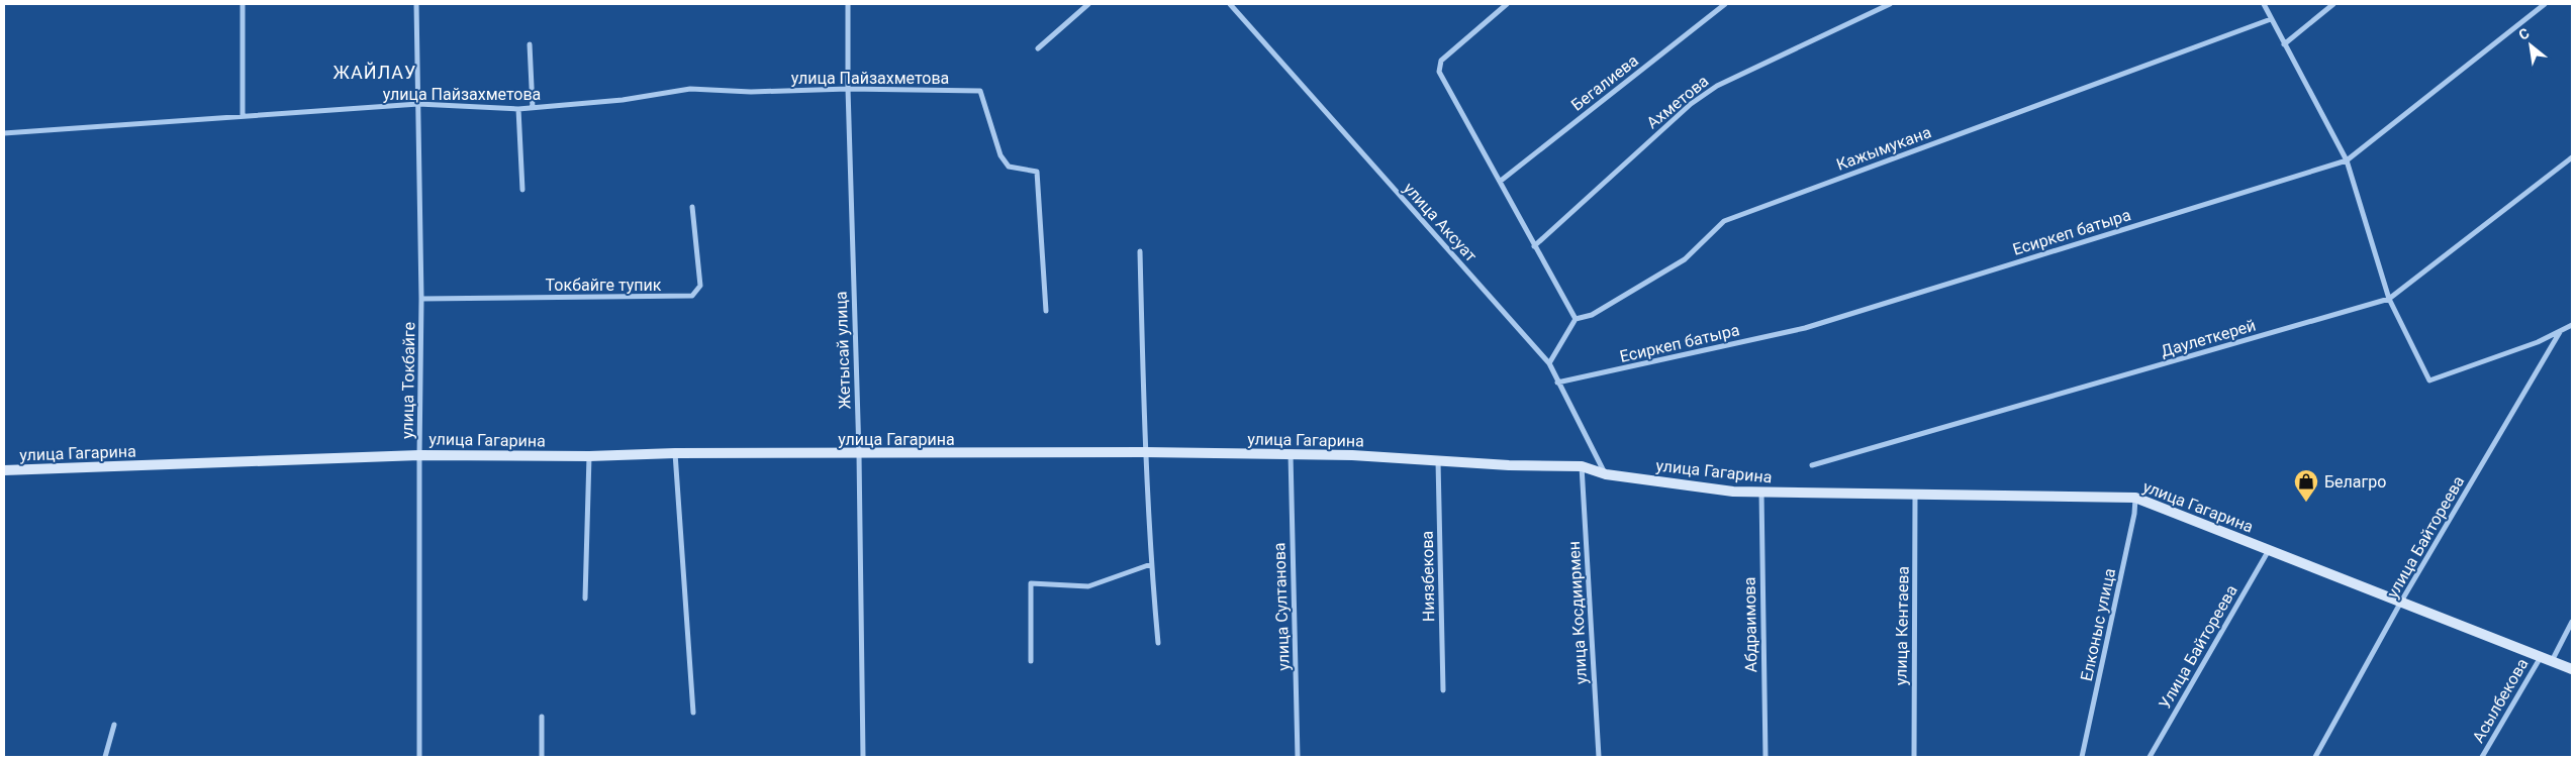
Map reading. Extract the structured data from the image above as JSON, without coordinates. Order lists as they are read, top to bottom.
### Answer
{
  "streets": {
    "main road": ["улица Гагарина"],
    "street": [
      "улица Пайзахметова",
      "Бегалиева",
      "Ахметова",
      "Кажымукана",
      "улица Аксуат",
      "Есиркеп батыра",
      "Токбайге тупик",
      "Даулеткерей",
      "Жетысай улица",
      "улица Токбайге",
      "улица Байтореева",
      "Ниязбекова",
      "улица Султанова",
      "улица Косдиирмен",
      "Абдраимова",
      "Елконыс улица",
      "улица Кентаева",
      "Улица Байтореева",
      "Асылбекова"
    ]
  },
  "crossings": [
    ["улица Пайзахметова", "Жетысай улица"],
    ["улица Пайзахметова", "улица Токбайге"],
    ["улица Аксуат", "Есиркеп батыра"],
    ["улица Аксуат", "улица Гагарина"],
    ["Токбайге тупик", "улица Токбайге"],
    ["Жетысай улица", "улица Гагарина"],
    ["улица Токбайге", "улица Гагарина"],
    ["улица Гагарина", "улица Байтореева"],
    ["улица Гагарина", "Ниязбекова"],
    ["улица Гагарина", "улица Султанова"],
    ["улица Гагарина", "улица Косдиирмен"],
    ["улица Гагарина", "Абдраимова"],
    ["улица Гагарина", "Елконыс улица"],
    ["улица Гагарина", "улица Кентаева"],
    ["улица Гагарина", "Улица Байтореева"],
    ["улица Гагарина", "Асылбекова"]
  ],
  "districts": ["ЖАЙЛАУ"],
  "places": {
    "shop": ["Белагро"]
  },
  "north": "top left"
}
